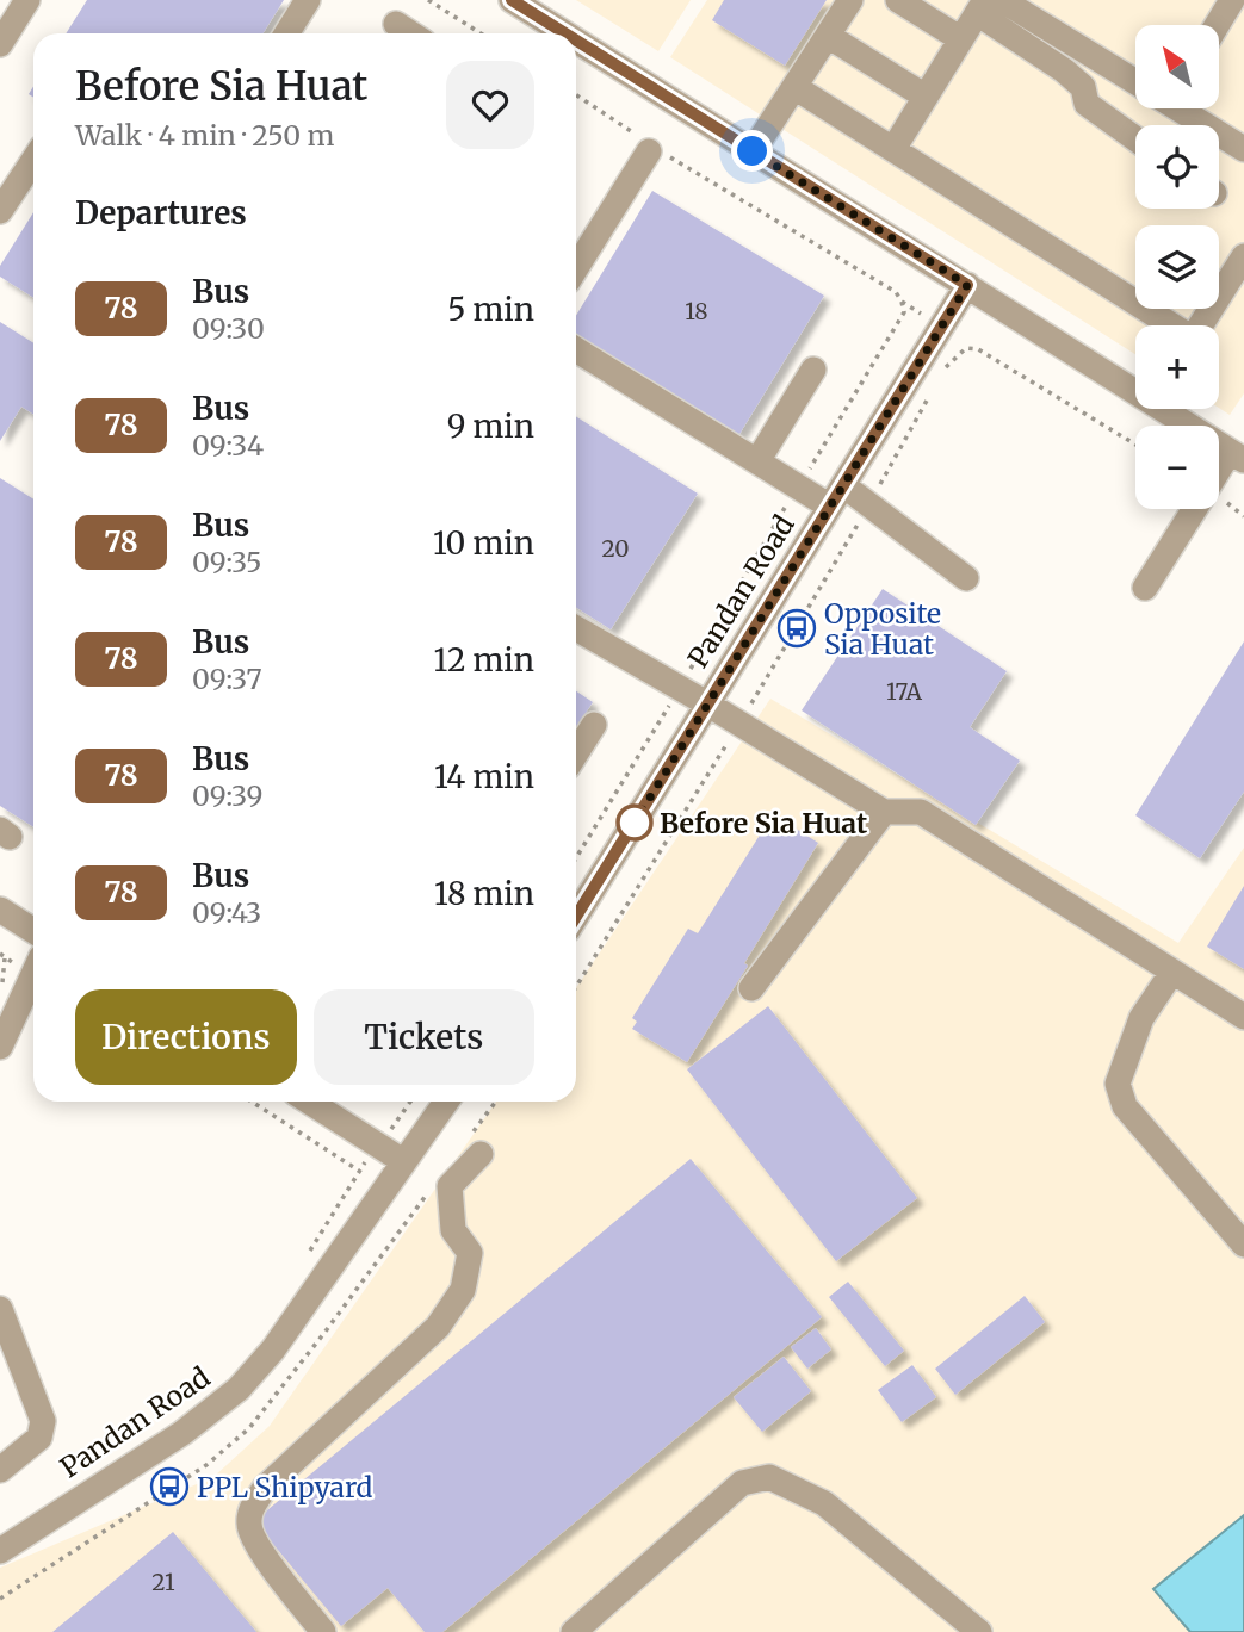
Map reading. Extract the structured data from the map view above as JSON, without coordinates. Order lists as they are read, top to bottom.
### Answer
{
  "streets": {
    "street": ["Pandan Road"]
  },
  "places": {
    "bus stop": ["Opposite Sia Huat", "PPL Shipyard"],
    "other": ["Before Sia Huat"]
  },
  "lines": ["bus line 78"],
  "house_numbers": [
    "18",
    "20",
    "17A",
    "21"
  ],
  "north": "top left",
  "page": {
    "map_buttons": ["+", "−"],
    "heading": [
      ["Before Sia Huat", "Walk · 4 min · 250 m"],
      "Departures"
    ],
    "list": [
      {
        "mark": "78",
        "name": "Bus",
        "note": "09:30",
        "value": "5 min"
      },
      {
        "mark": "78",
        "name": "Bus",
        "note": "09:34",
        "value": "9 min"
      },
      {
        "mark": "78",
        "name": "Bus",
        "note": "09:35",
        "value": "10 min"
      },
      {
        "mark": "78",
        "name": "Bus",
        "note": "09:37",
        "value": "12 min"
      },
      {
        "mark": "78",
        "name": "Bus",
        "note": "09:39",
        "value": "14 min"
      },
      {
        "mark": "78",
        "name": "Bus",
        "note": "09:43",
        "value": "18 min"
      }
    ],
    "buttons": ["Directions", "Tickets"]
  }
}
